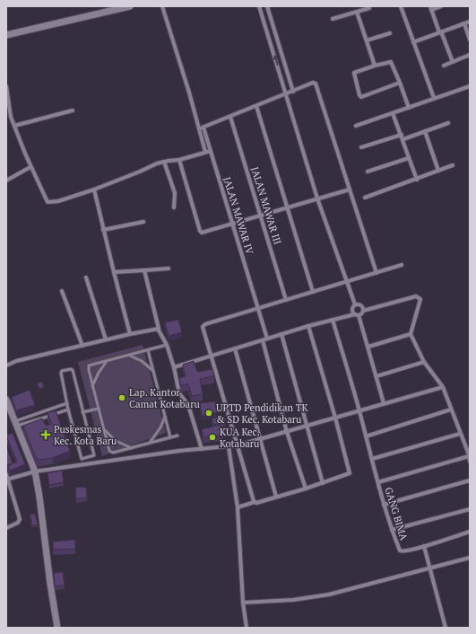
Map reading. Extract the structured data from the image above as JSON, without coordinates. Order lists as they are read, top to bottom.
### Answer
{
  "streets": {
    "street": ["JALAN MAWAR III", "JALAN MAWAR IV", "GANG BIMA"]
  },
  "places": {
    "other": ["Lap. Kantor Camat Kotabaru", "UPTD Pendidikan TK & SD Kec. Kotabaru", "KUA Kec. Kotabaru"],
    "health": ["Puskesmas Kec. Kota Baru"]
  }
}
